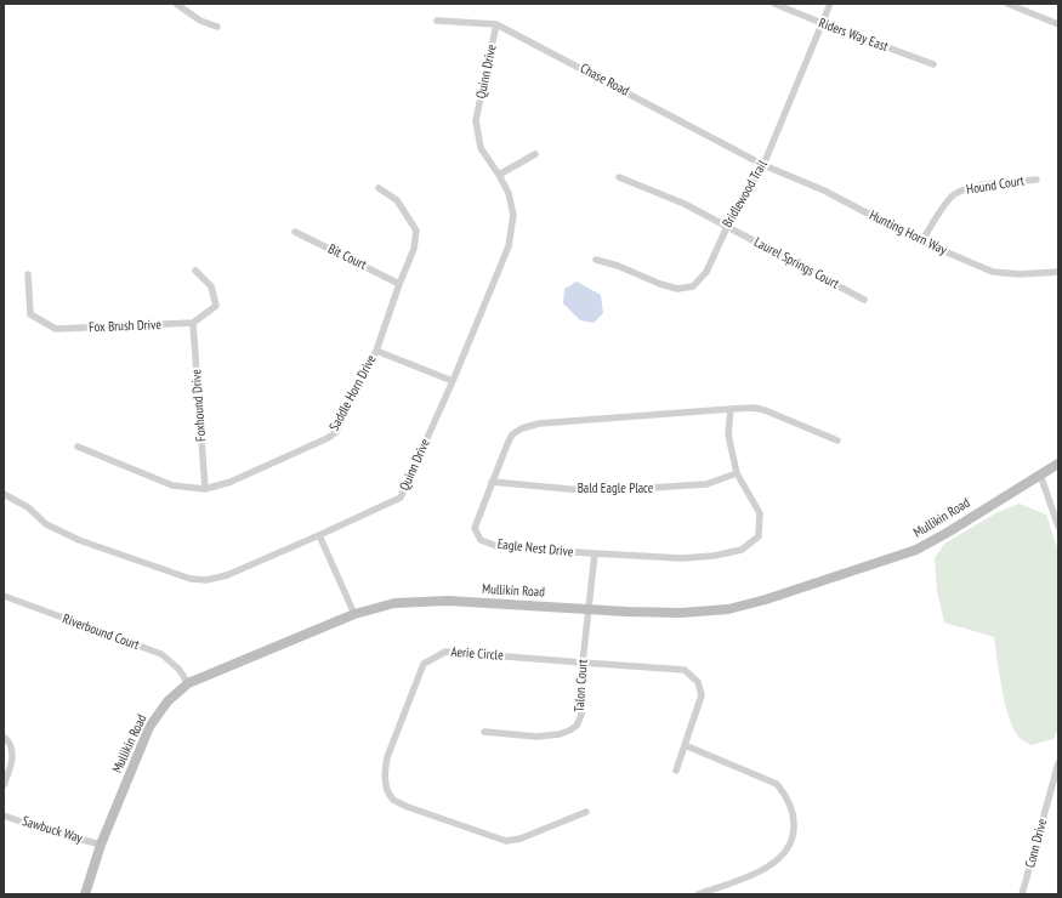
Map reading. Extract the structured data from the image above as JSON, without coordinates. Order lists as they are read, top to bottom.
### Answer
{
  "streets": {
    "street": [
      "Riders Way East",
      "Quinn Drive",
      "Chase Road",
      "Hound Court",
      "Bridlewood Trail",
      "Hunting Horn Way",
      "Bit Court",
      "Laurel Springs Court",
      "Fox Brush Drive",
      "Saddle Horn Drive",
      "Foxhound Drive",
      "Bald Eagle Place",
      "Mullikin Road",
      "Eagle Nest Drive",
      "Riverbound Court",
      "Aerie Circle",
      "Talon Court",
      "Sawbuck Way",
      "Conn Drive"
    ]
  },
  "crossings": [
    ["Riders Way East", "Bridlewood Trail"],
    ["Quinn Drive", "Chase Road"],
    ["Chase Road", "Bridlewood Trail"],
    ["Chase Road", "Hunting Horn Way"],
    ["Hound Court", "Hunting Horn Way"],
    ["Bridlewood Trail", "Hunting Horn Way"],
    ["Bridlewood Trail", "Laurel Springs Court"],
    ["Bit Court", "Saddle Horn Drive"],
    ["Fox Brush Drive", "Foxhound Drive"],
    ["Saddle Horn Drive", "Foxhound Drive"],
    ["Bald Eagle Place", "Eagle Nest Drive"],
    ["Mullikin Road", "Riverbound Court"],
    ["Mullikin Road", "Talon Court"],
    ["Mullikin Road", "Sawbuck Way"],
    ["Eagle Nest Drive", "Talon Court"],
    ["Aerie Circle", "Talon Court"]
  ]
}
